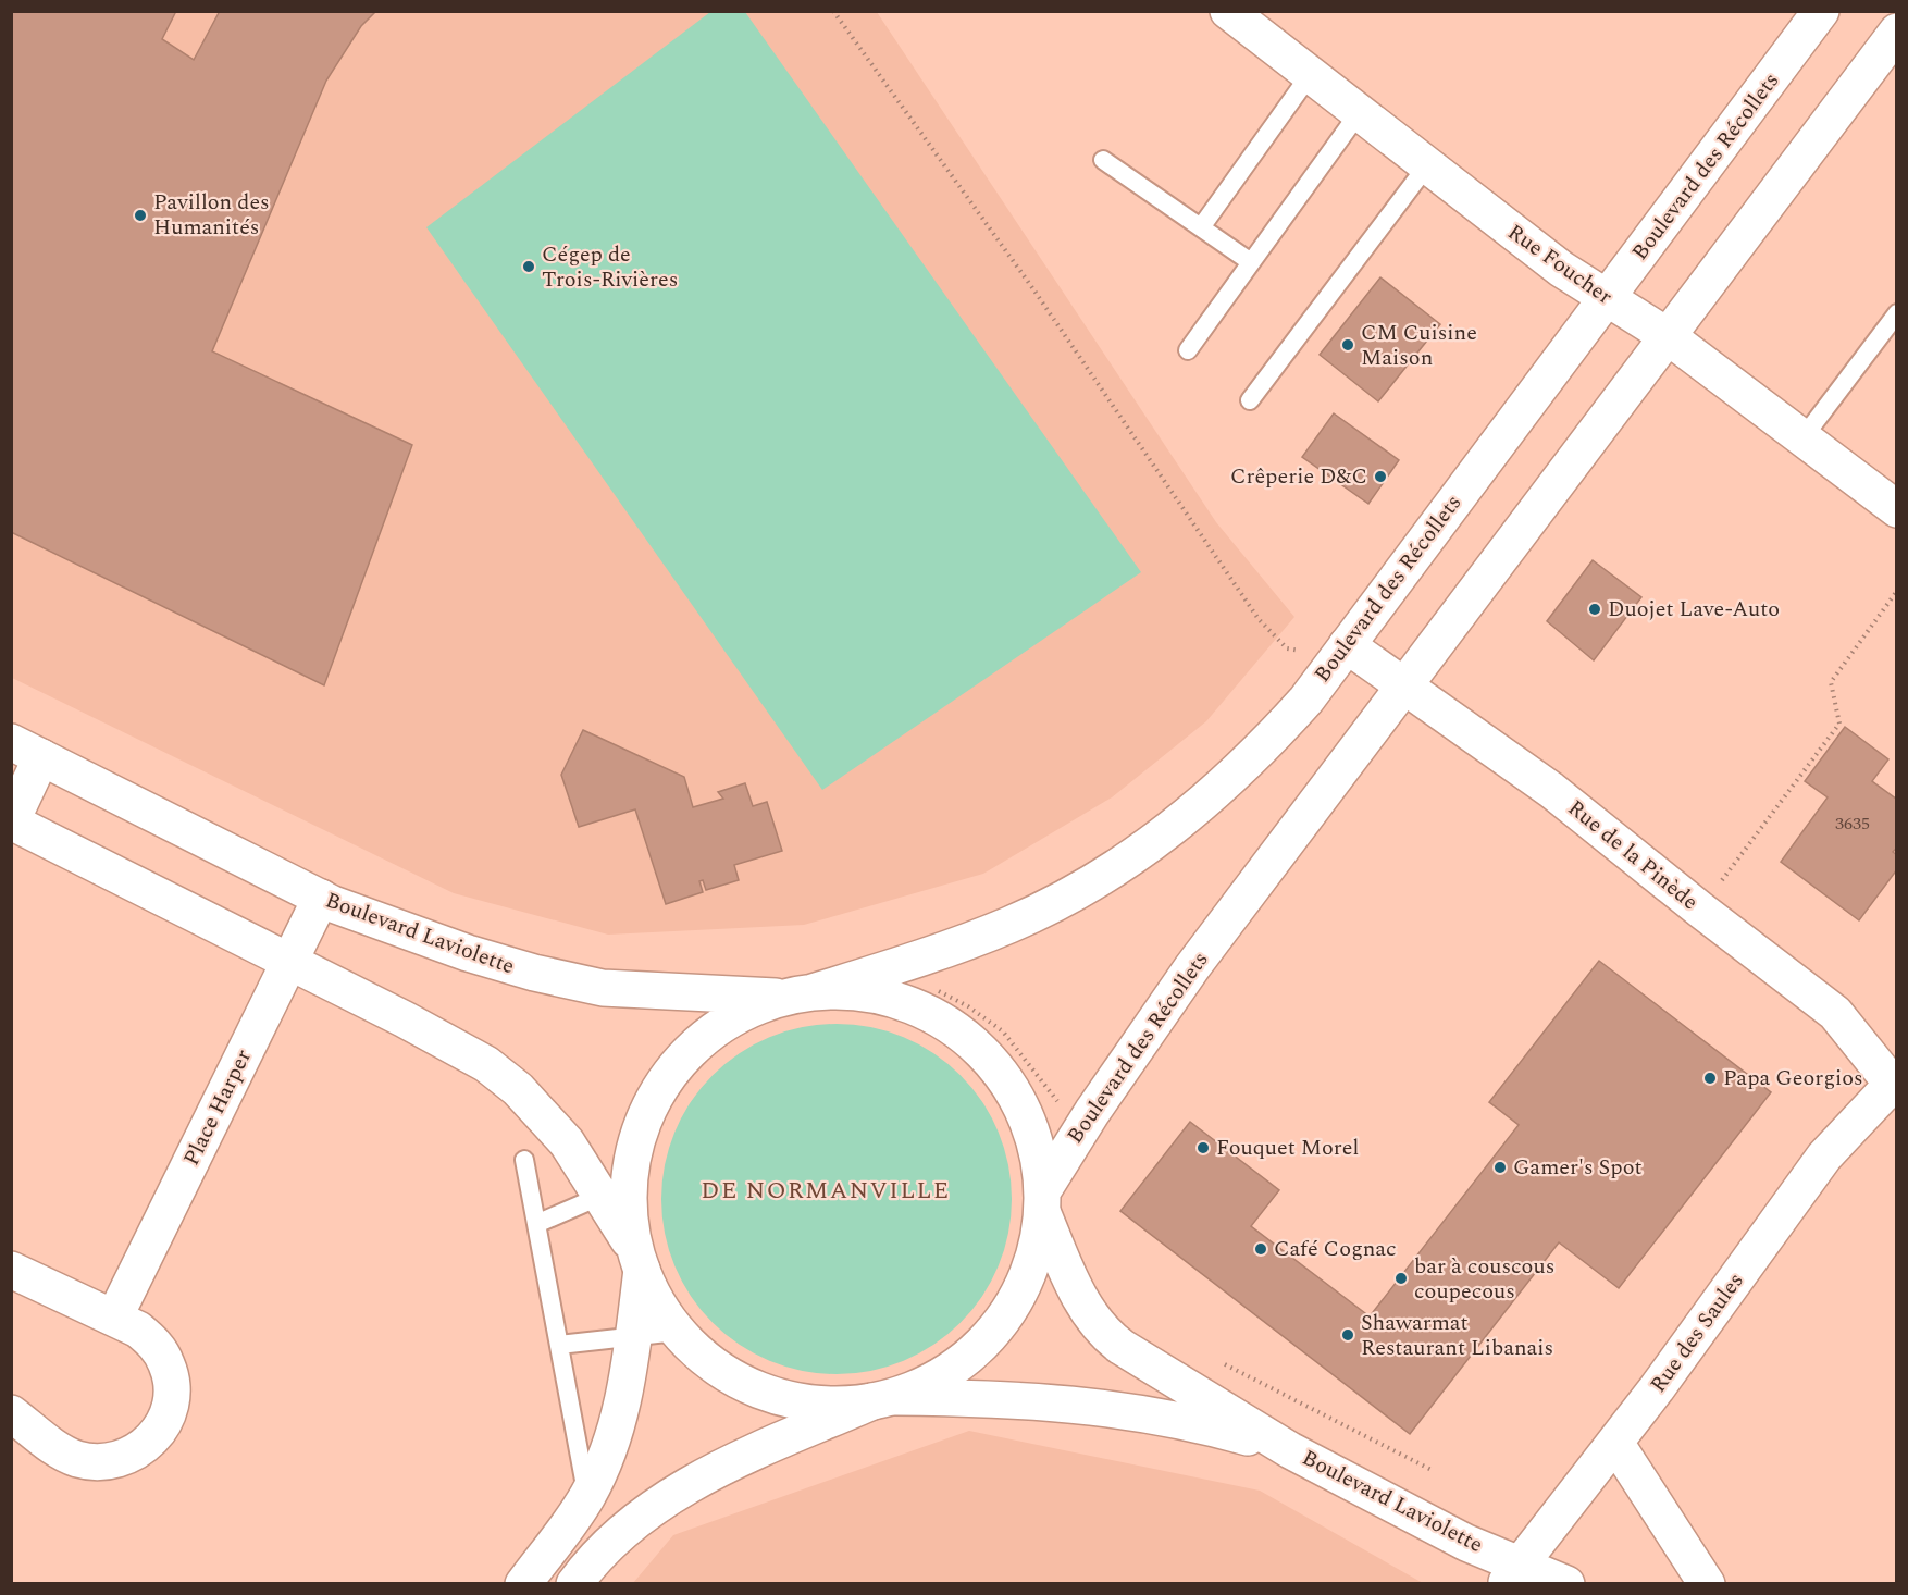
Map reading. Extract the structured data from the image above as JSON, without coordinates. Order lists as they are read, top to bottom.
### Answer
{
  "streets": {
    "main road": [
      "Boulevard des Récollets",
      "Rue Foucher",
      "Rue de la Pinède",
      "Boulevard Laviolette",
      "Place Harper",
      "Rue des Saules"
    ]
  },
  "crossings": [
    ["Boulevard des Récollets", "Rue Foucher"],
    ["Boulevard des Récollets", "Rue de la Pinède"],
    ["Boulevard des Récollets", "Boulevard Laviolette"],
    ["Rue de la Pinède", "Rue des Saules"],
    ["Boulevard Laviolette", "Place Harper"],
    ["Boulevard Laviolette", "Rue des Saules"]
  ],
  "districts": ["DE NORMANVILLE"],
  "places": [
    "Pavillon des Humanités",
    "Cégep de Trois-Rivières",
    "CM Cuisine Maison",
    "Crêperie D&C",
    "Duojet Lave-Auto",
    "Papa Georgios",
    "Fouquet Morel",
    "Gamer's Spot",
    "Café Cognac",
    "bar à couscous coupecous",
    "Shawarmat Restaurant Libanais"
  ],
  "house_numbers": ["3635"]
}
